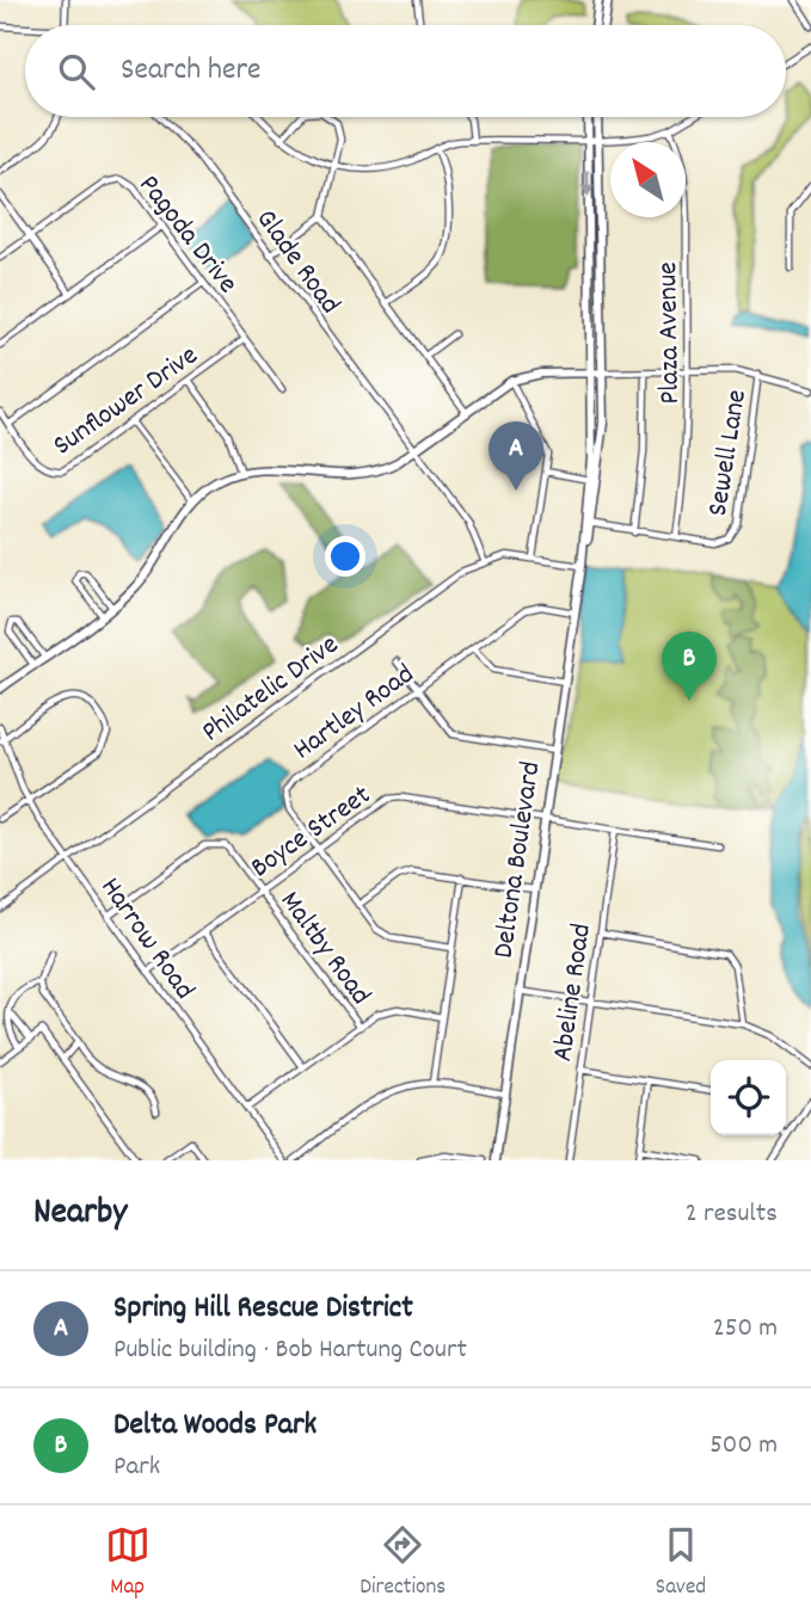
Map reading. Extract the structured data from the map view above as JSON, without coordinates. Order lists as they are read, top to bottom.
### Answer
{
  "streets": {
    "main road": ["Deltona Boulevard"],
    "street": [
      "Pagoda Drive",
      "Glade Road",
      "Plaza Avenue",
      "Sunflower Drive",
      "Sewell Lane",
      "Philatelic Drive",
      "Hartley Road",
      "Boyce Street",
      "Harrow Road",
      "Maltby Road",
      "Abeline Road"
    ]
  },
  "crossings": [
    ["Pagoda Drive", "Sunflower Drive"],
    ["Glade Road", "Philatelic Drive"],
    ["Plaza Avenue", "Sewell Lane"],
    ["Sewell Lane", "Deltona Boulevard"],
    ["Philatelic Drive", "Deltona Boulevard"],
    ["Philatelic Drive", "Harrow Road"],
    ["Hartley Road", "Boyce Street"],
    ["Hartley Road", "Deltona Boulevard"],
    ["Boyce Street", "Deltona Boulevard"],
    ["Boyce Street", "Harrow Road"],
    ["Boyce Street", "Maltby Road"],
    ["Boyce Street", "Abeline Road"],
    ["Harrow Road", "Maltby Road"]
  ],
  "north": "top left",
  "page": {
    "search": "Search here",
    "pins": ["A", "B"],
    "heading": ["Nearby", "2 results"],
    "list": [
      {
        "mark": "A",
        "name": "Spring Hill Rescue District",
        "note": "Public building · Bob Hartung Court",
        "value": "250 m"
      },
      {
        "mark": "B",
        "name": "Delta Woods Park",
        "note": "Park",
        "value": "500 m"
      }
    ],
    "nav": ["Map", "Directions", "Saved"]
  }
}
